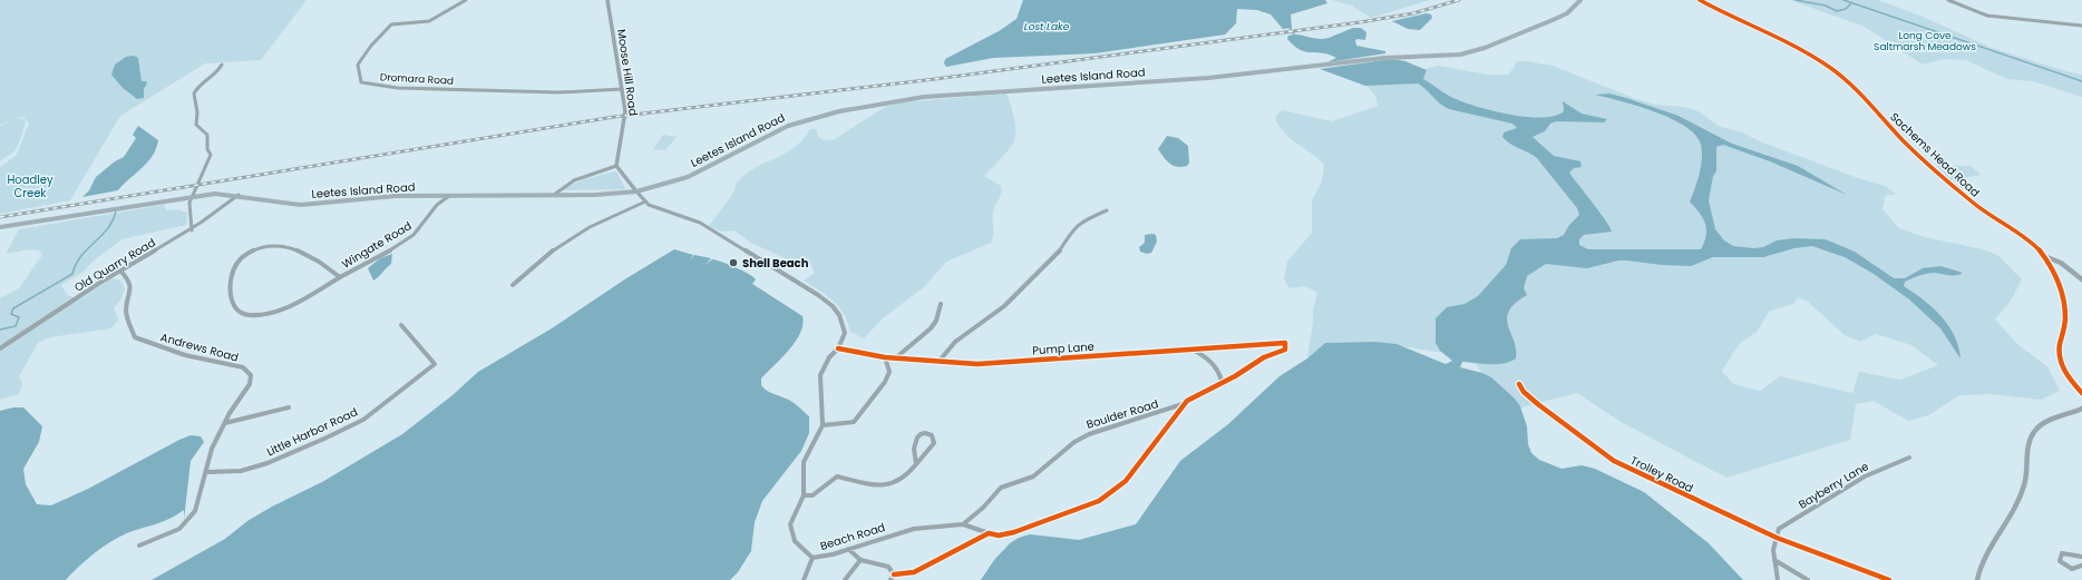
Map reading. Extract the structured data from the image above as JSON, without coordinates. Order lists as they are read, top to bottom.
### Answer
{
  "streets": {
    "main road": ["Leetes Island Road"],
    "street": [
      "Moose Hill Road",
      "Dromara Road",
      "Sachems Head Road",
      "Wingate Road",
      "Old Quarry Road",
      "Andrews Road",
      "Pump Lane",
      "Boulder Road",
      "Little Harbor Road",
      "Trolley Road",
      "Bayberry Lane",
      "Beach Road"
    ]
  },
  "crossings": [
    ["Moose Hill Road", "Dromara Road"],
    ["Leetes Island Road", "Wingate Road"],
    ["Leetes Island Road", "Old Quarry Road"],
    ["Old Quarry Road", "Andrews Road"],
    ["Andrews Road", "Little Harbor Road"],
    ["Pump Lane", "Beach Road"],
    ["Boulder Road", "Beach Road"],
    ["Trolley Road", "Bayberry Lane"]
  ],
  "water": ["Lost Lake"],
  "parks": ["Long Cove Saltmarsh Meadows", "Hoadley Creek"],
  "places": ["Shell Beach"]
}
